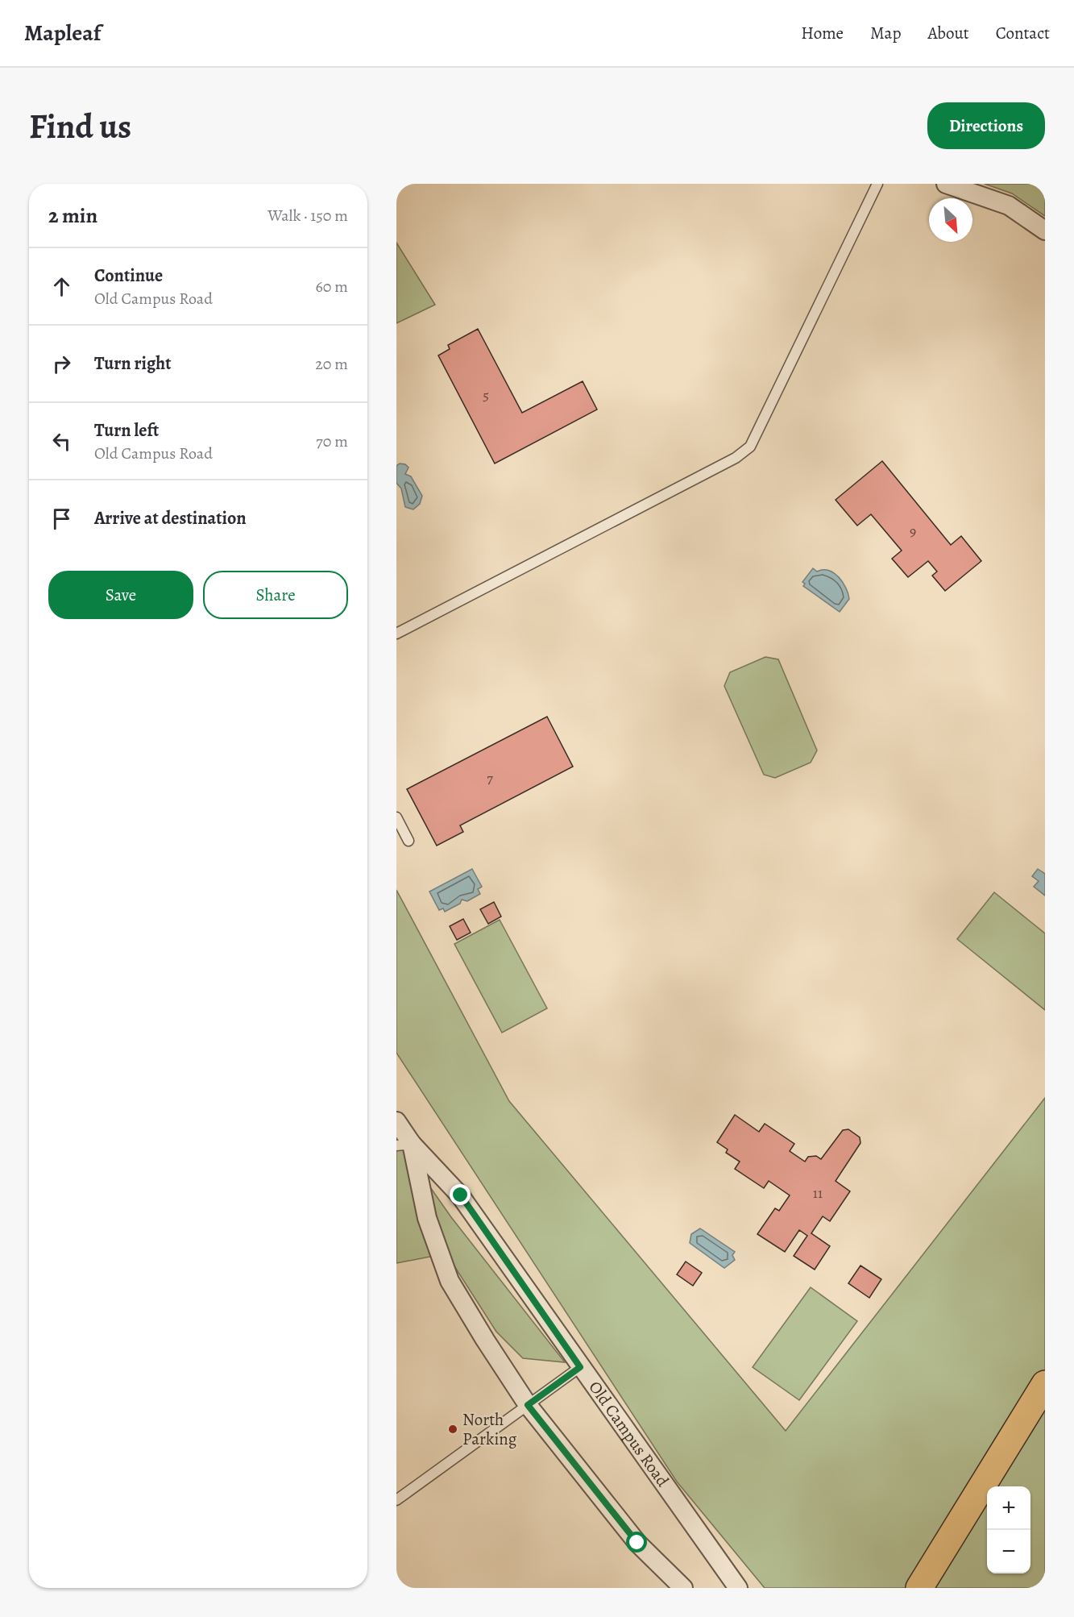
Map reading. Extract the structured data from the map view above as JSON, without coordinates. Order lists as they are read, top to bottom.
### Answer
{
  "streets": {
    "street": ["Old Campus Road"]
  },
  "places": ["North Parking"],
  "house_numbers": [
    "5",
    "9",
    "7",
    "11"
  ],
  "north": "bottom right",
  "page": {
    "header": "Mapleaf",
    "nav": [
      "Home",
      "Map",
      "About",
      "Contact"
    ],
    "buttons": [
      "Directions",
      ["Save", "Share"]
    ],
    "title": "Find us",
    "heading": ["2 min", "Walk · 150 m"],
    "list": [
      ["Continue", "Old Campus Road", "60 m"],
      ["Turn right", "20 m"],
      ["Turn left", "Old Campus Road", "70 m"],
      "Arrive at destination"
    ],
    "map_buttons": ["+", "−"]
  }
}
